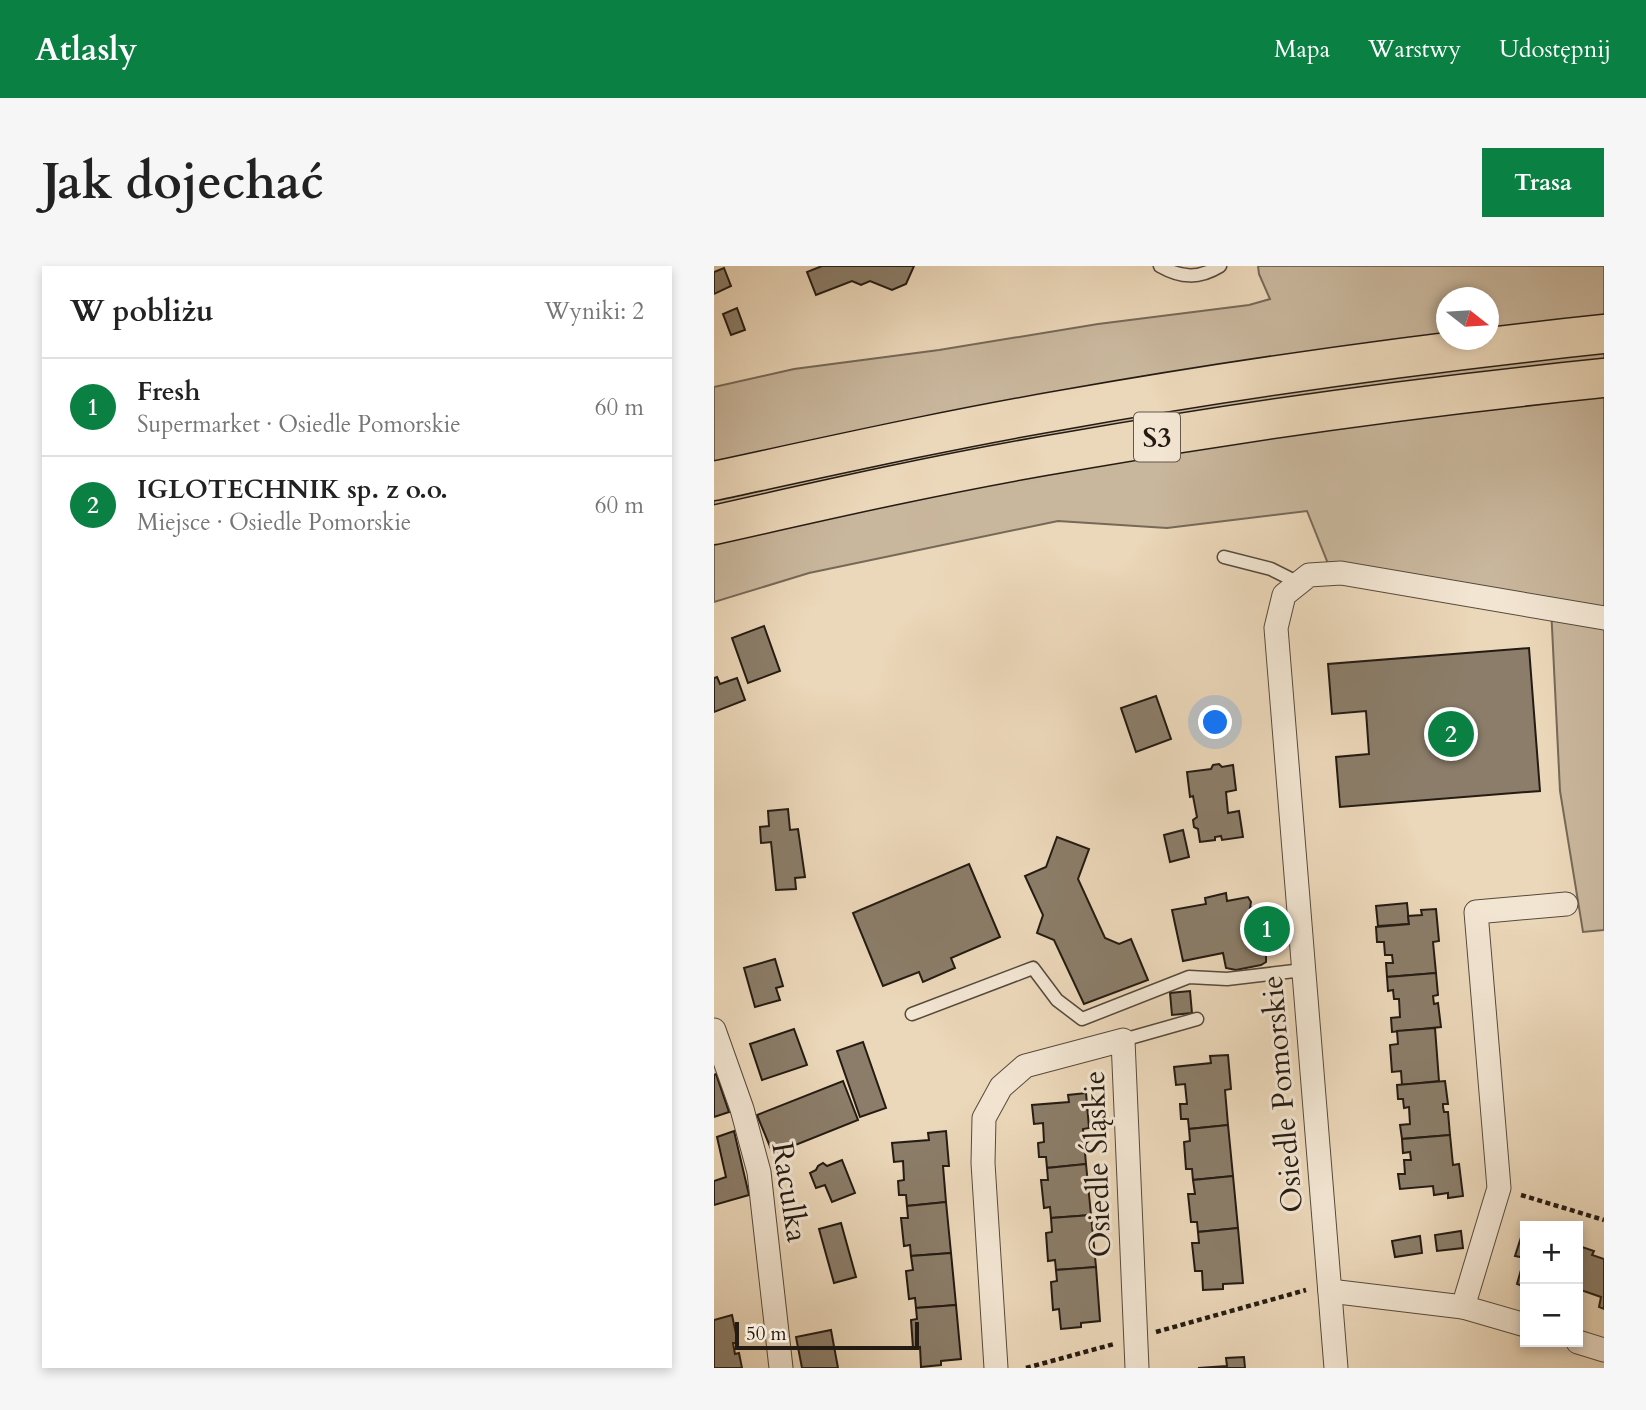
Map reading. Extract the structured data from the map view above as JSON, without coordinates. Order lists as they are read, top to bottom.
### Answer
{
  "streets": {
    "highway": ["S3"],
    "street": ["Osiedle Pomorskie", "Osiedle Śląskie", "Raculka"]
  },
  "scale_bar": "50 m",
  "north": "right",
  "page": {
    "header": "Atlasly",
    "nav": ["Mapa", "Warstwy", "Udostępnij"],
    "buttons": "Trasa",
    "title": "Jak dojechać",
    "heading": ["W pobliżu", "Wyniki: 2"],
    "list": [
      {
        "mark": "1",
        "name": "Fresh",
        "note": "Supermarket · Osiedle Pomorskie",
        "value": "60 m"
      },
      {
        "mark": "2",
        "name": "IGLOTECHNIK sp. z o.o.",
        "note": "Miejsce · Osiedle Pomorskie",
        "value": "60 m"
      }
    ],
    "pins": ["2", "1"],
    "map_buttons": ["+", "−"],
    "scale": "50 m"
  }
}
